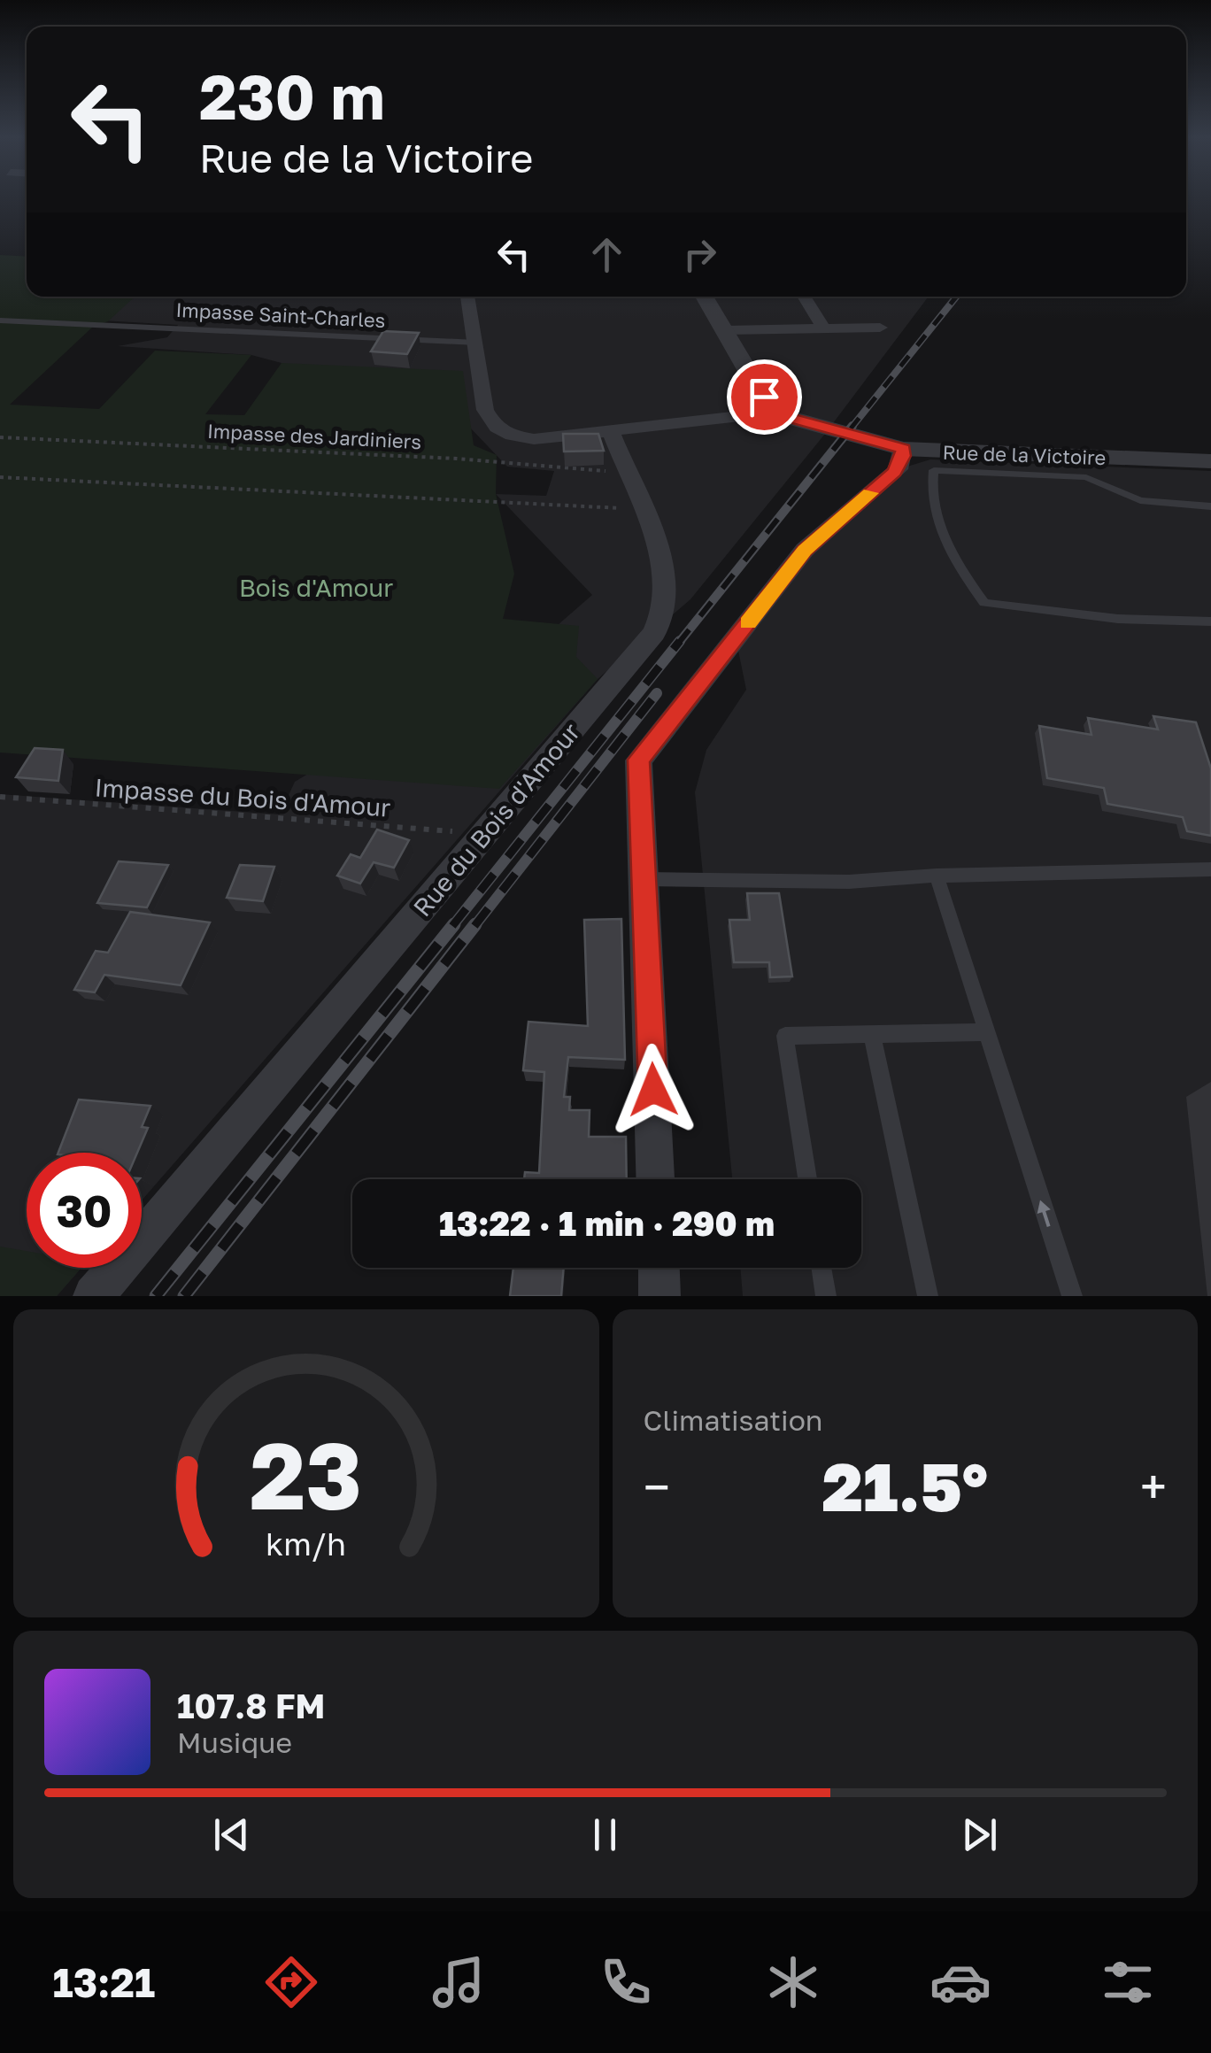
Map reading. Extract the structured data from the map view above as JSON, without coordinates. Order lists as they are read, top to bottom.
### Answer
{
  "streets": {
    "street": ["Rue de la Victoire", "Rue du Bois d'Amour"],
    "lane": ["Impasse Saint-Charles"],
    "path": ["Impasse des Jardiniers", "Impasse du Bois d'Amour"]
  },
  "crossings": [
    ["Impasse des Jardiniers", "Rue du Bois d'Amour"],
    ["Impasse du Bois d'Amour", "Rue du Bois d'Amour"]
  ],
  "parks": ["Bois d'Amour"],
  "page": {
    "turn": ["230 m", "Rue de la Victoire"],
    "limit": "30",
    "trip": "13:22 · 1 min · 290 m",
    "tile": "Climatisation",
    "heat": ["−", "21.5°", "+"],
    "song": ["107.8 FM", "Musique"],
    "tabs": "13:21",
    "gauge": ["23", "km/h"]
  }
}
